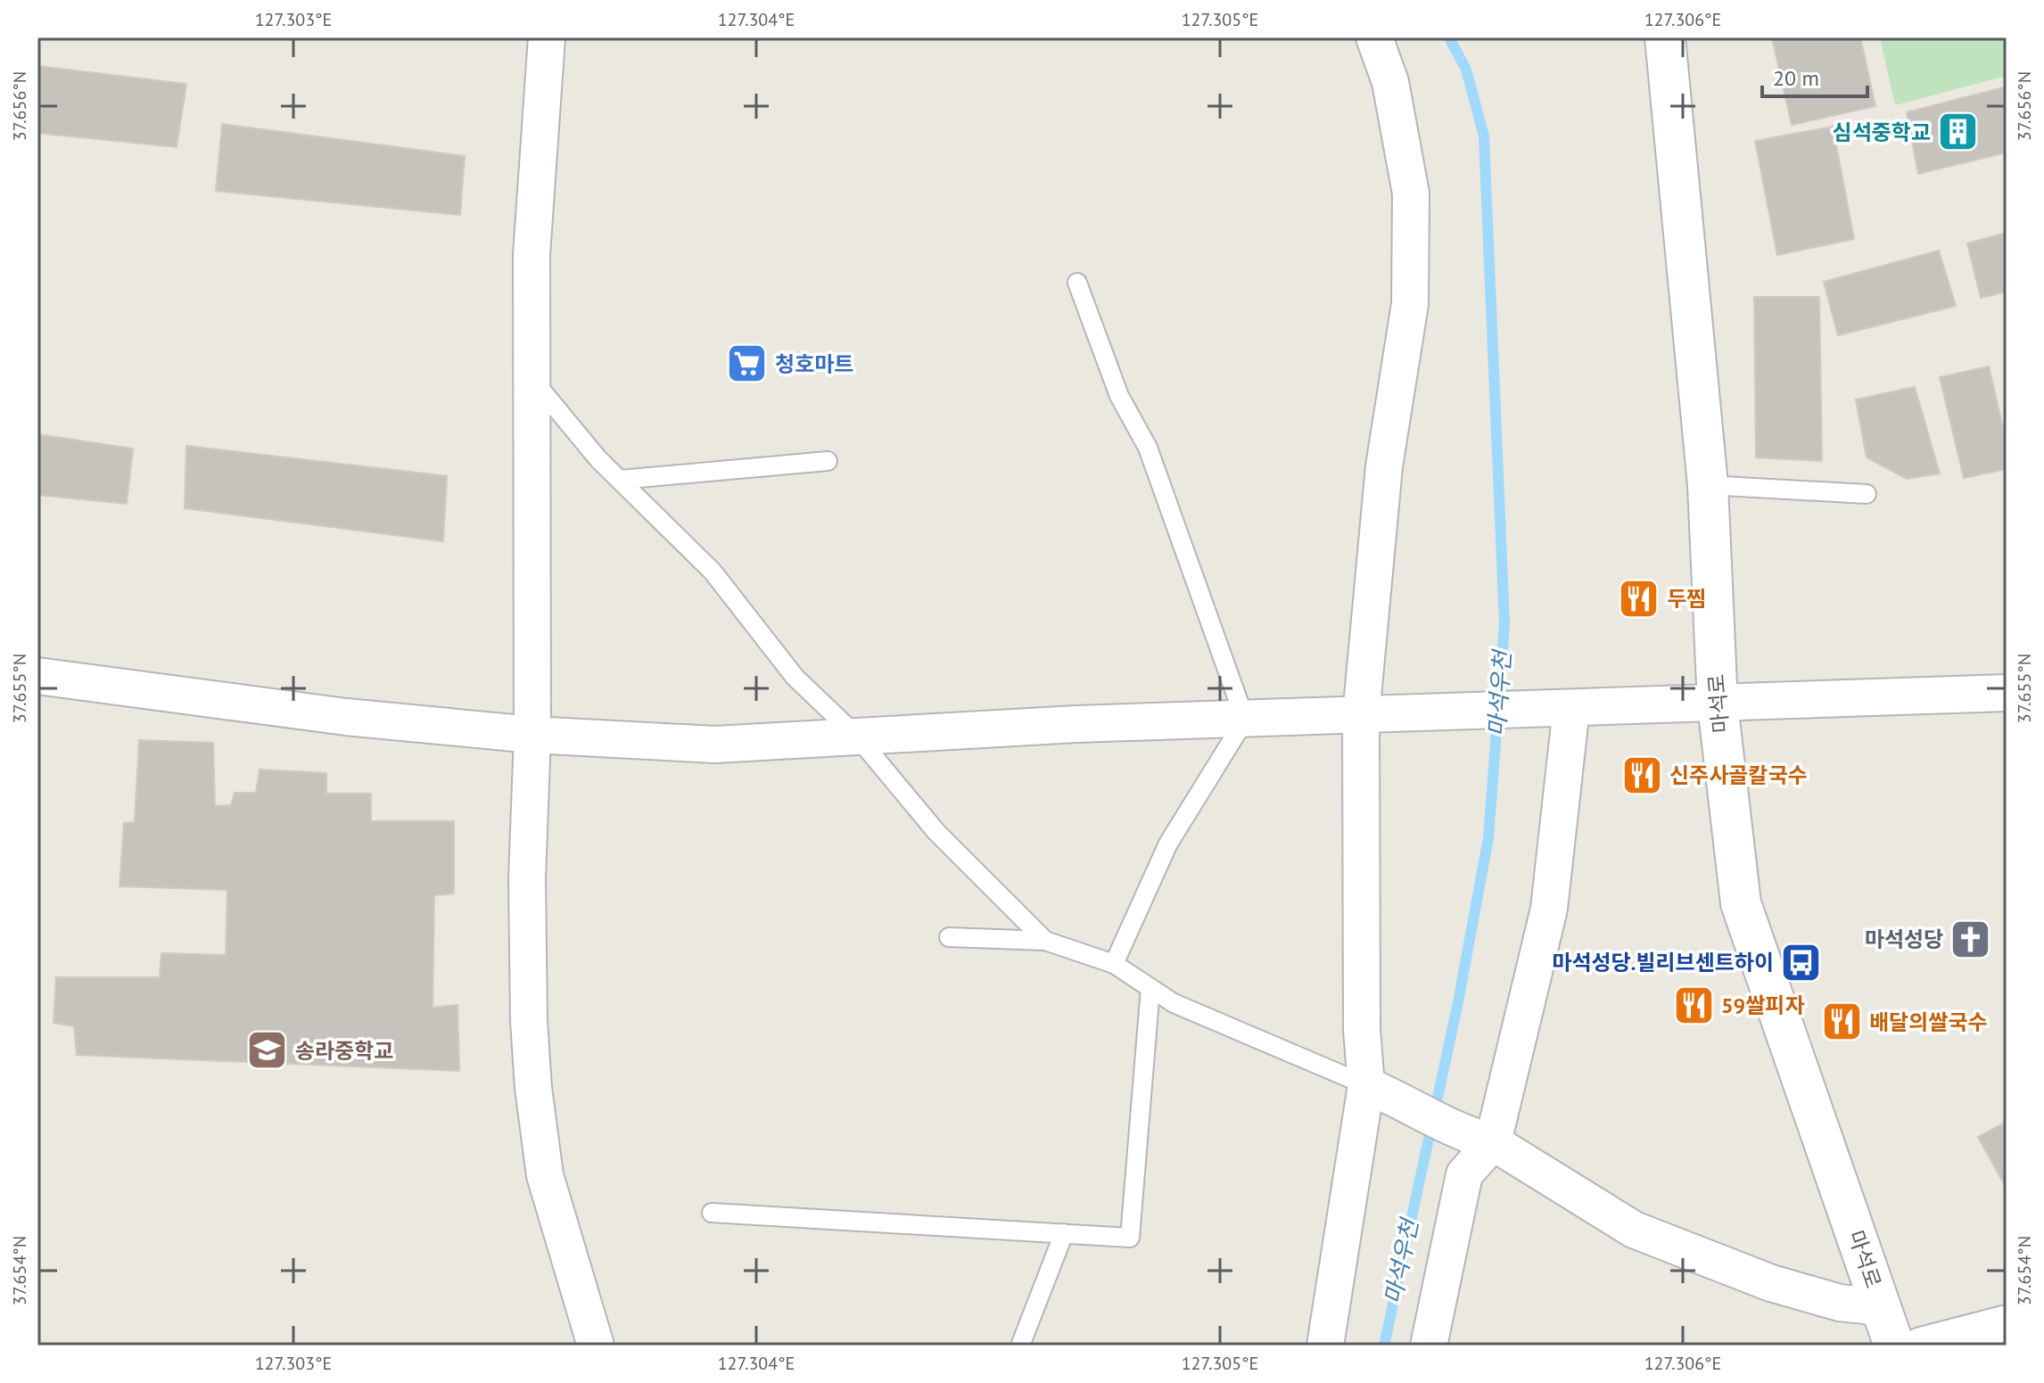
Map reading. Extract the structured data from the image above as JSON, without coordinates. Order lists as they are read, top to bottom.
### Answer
{
  "streets": {
    "main road": ["마석로"]
  },
  "water": ["마석우천"],
  "places": {
    "building": ["심석중학교"],
    "supermarket": ["청호마트"],
    "restaurant": [
      "두찜",
      "신주사골칼국수",
      "59쌀피자",
      "배달의쌀국수"
    ],
    "church": ["마석성당"],
    "bus stop": ["마석성당.빌리브센트하이"],
    "school or university": ["송라중학교"]
  },
  "scale_bar": "20 m",
  "coordinates": [
    "127.303°E",
    "127.304°E",
    "127.305°E",
    "127.306°E",
    "37.656°N",
    "37.655°N",
    "37.654°N"
  ]
}
